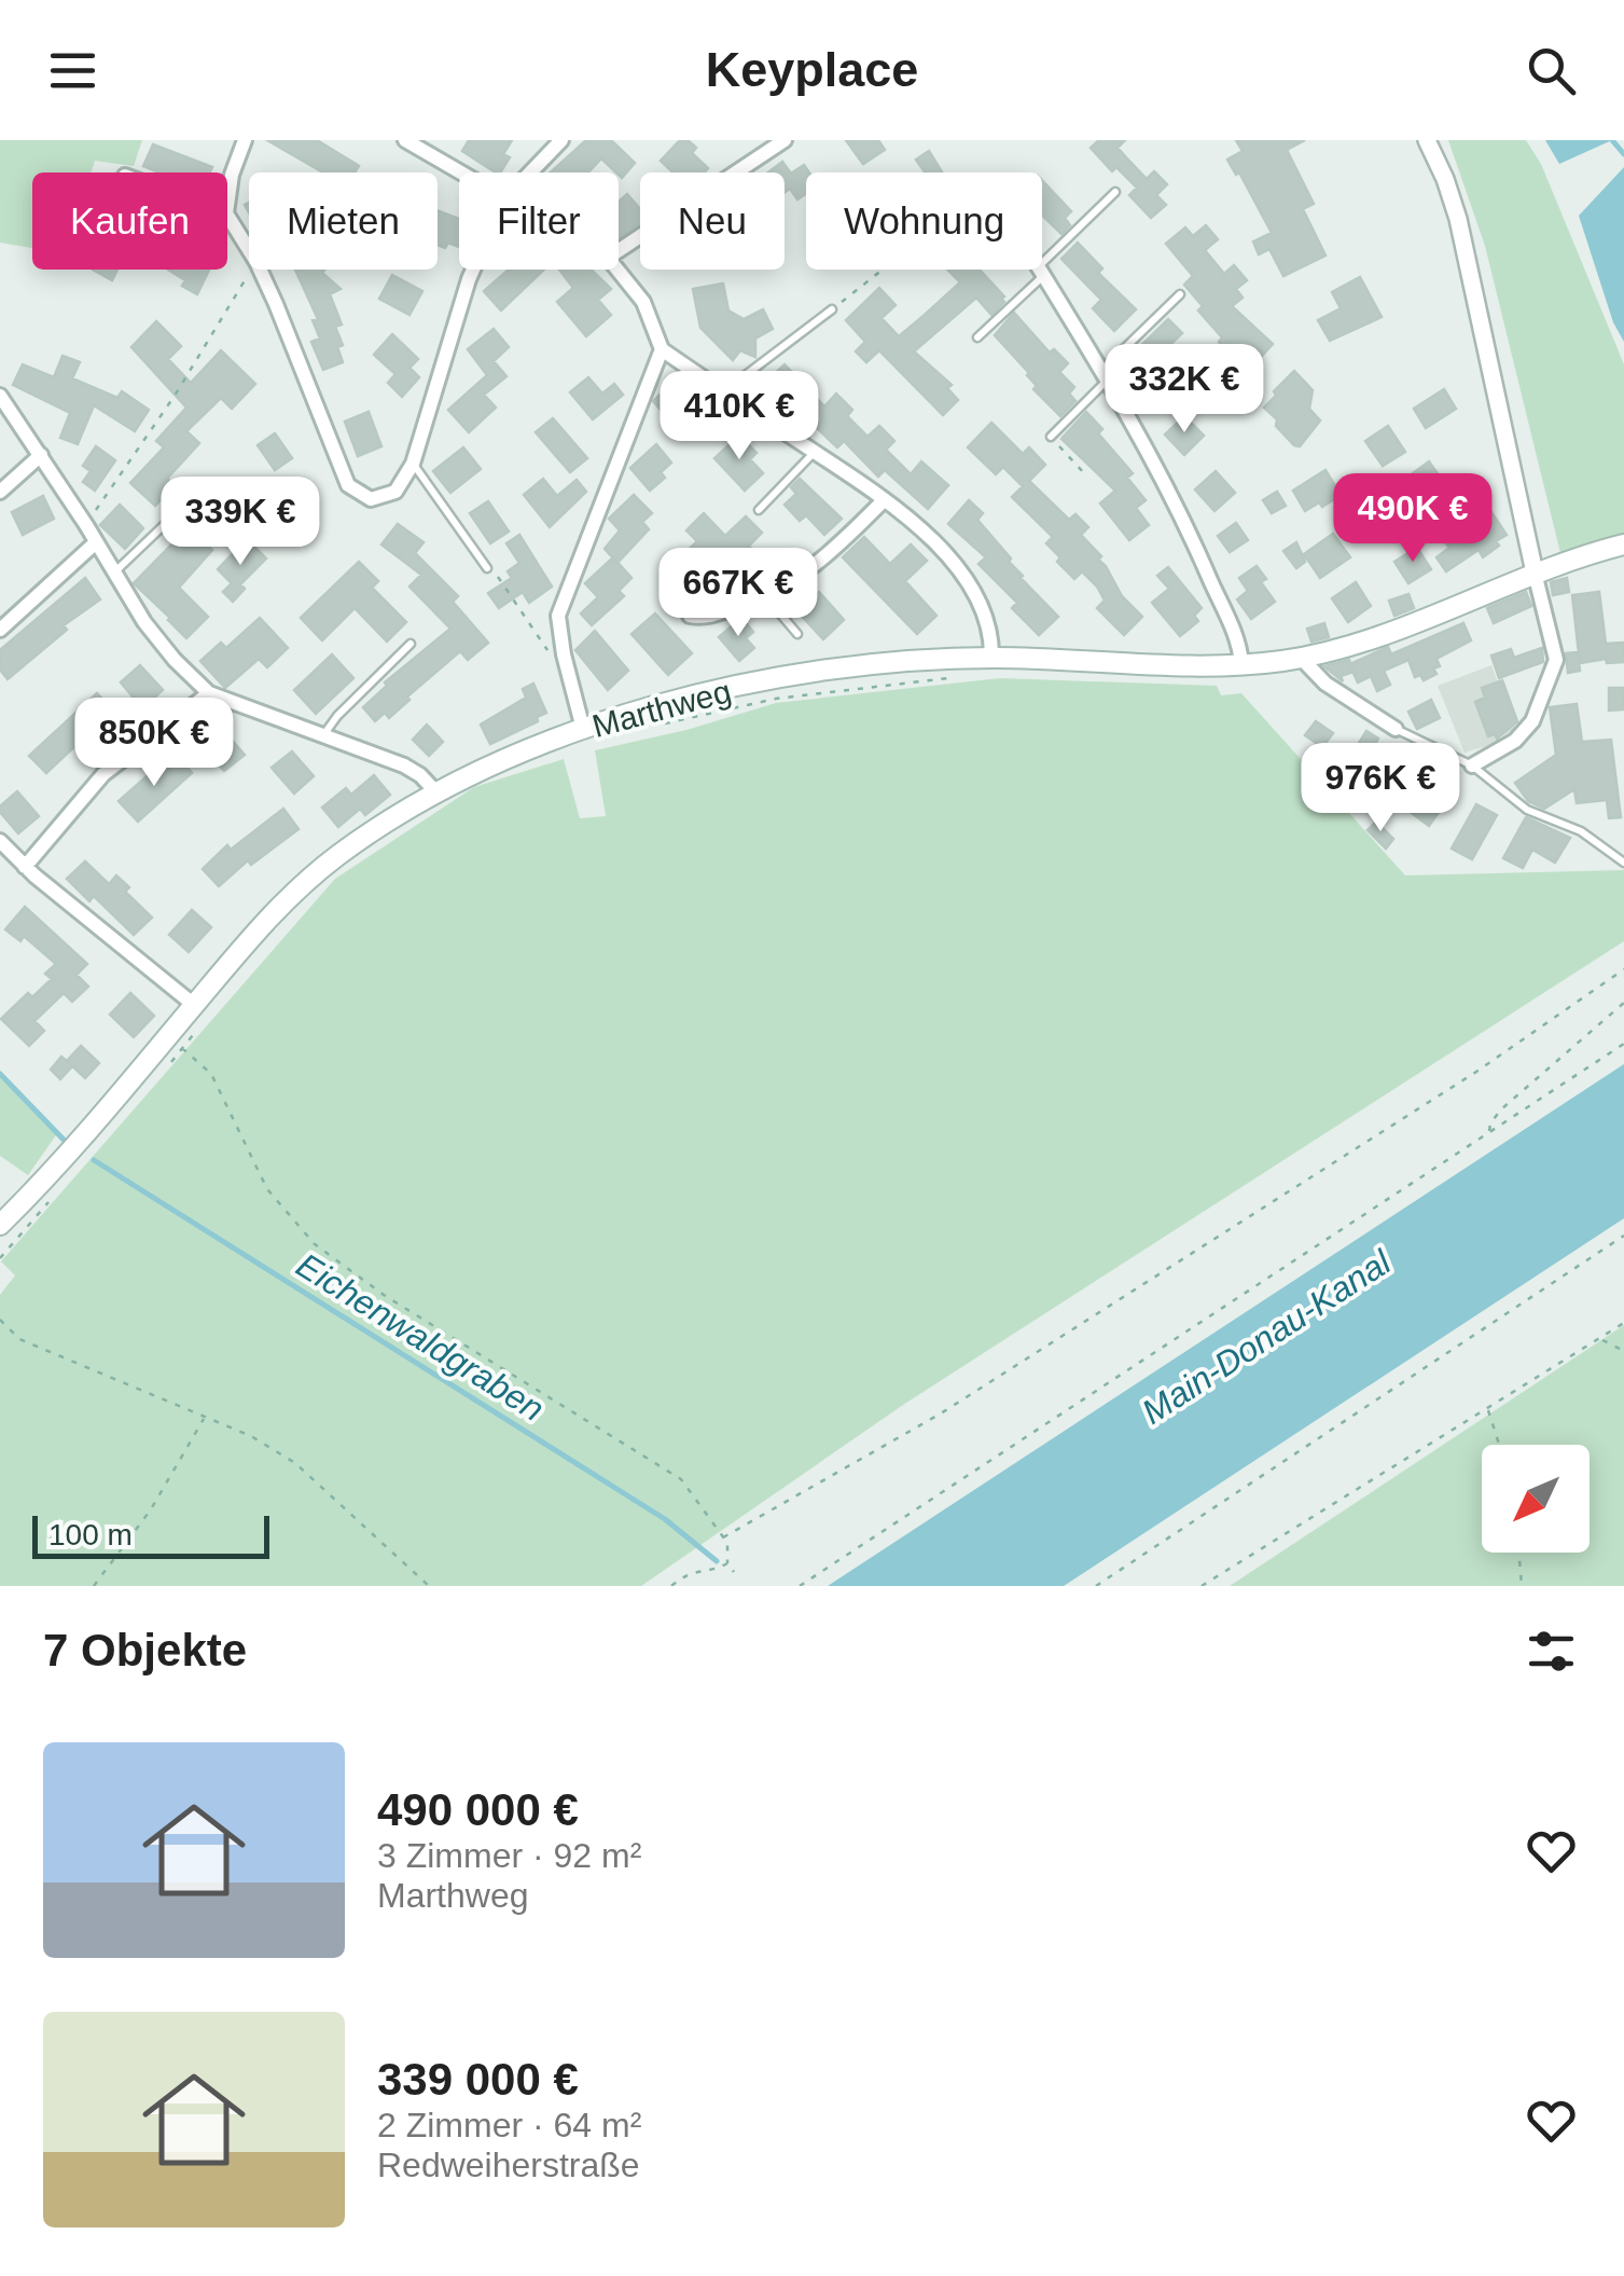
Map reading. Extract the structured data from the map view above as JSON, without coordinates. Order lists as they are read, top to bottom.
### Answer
{
  "streets": {
    "main road": ["Marthweg"]
  },
  "water": ["Eichenwaldgraben", "Main-Donau-Kanal"],
  "scale_bar": "100 m",
  "north": "bottom left",
  "page": {
    "header": "Keyplace",
    "chip": [
      "Kaufen",
      "Mieten",
      "Filter",
      "Neu",
      "Wohnung"
    ],
    "price": [
      "332K €",
      "410K €",
      "490K €",
      "339K €",
      "667K €",
      "850K €",
      "976K €"
    ],
    "scale": "100 m",
    "heading": "7 Objekte",
    "list": [
      {
        "name": "490 000 €",
        "note": "3 Zimmer · 92 m² · Marthweg"
      },
      {
        "name": "339 000 €",
        "note": "2 Zimmer · 64 m² · Redweiherstraße"
      }
    ]
  }
}
